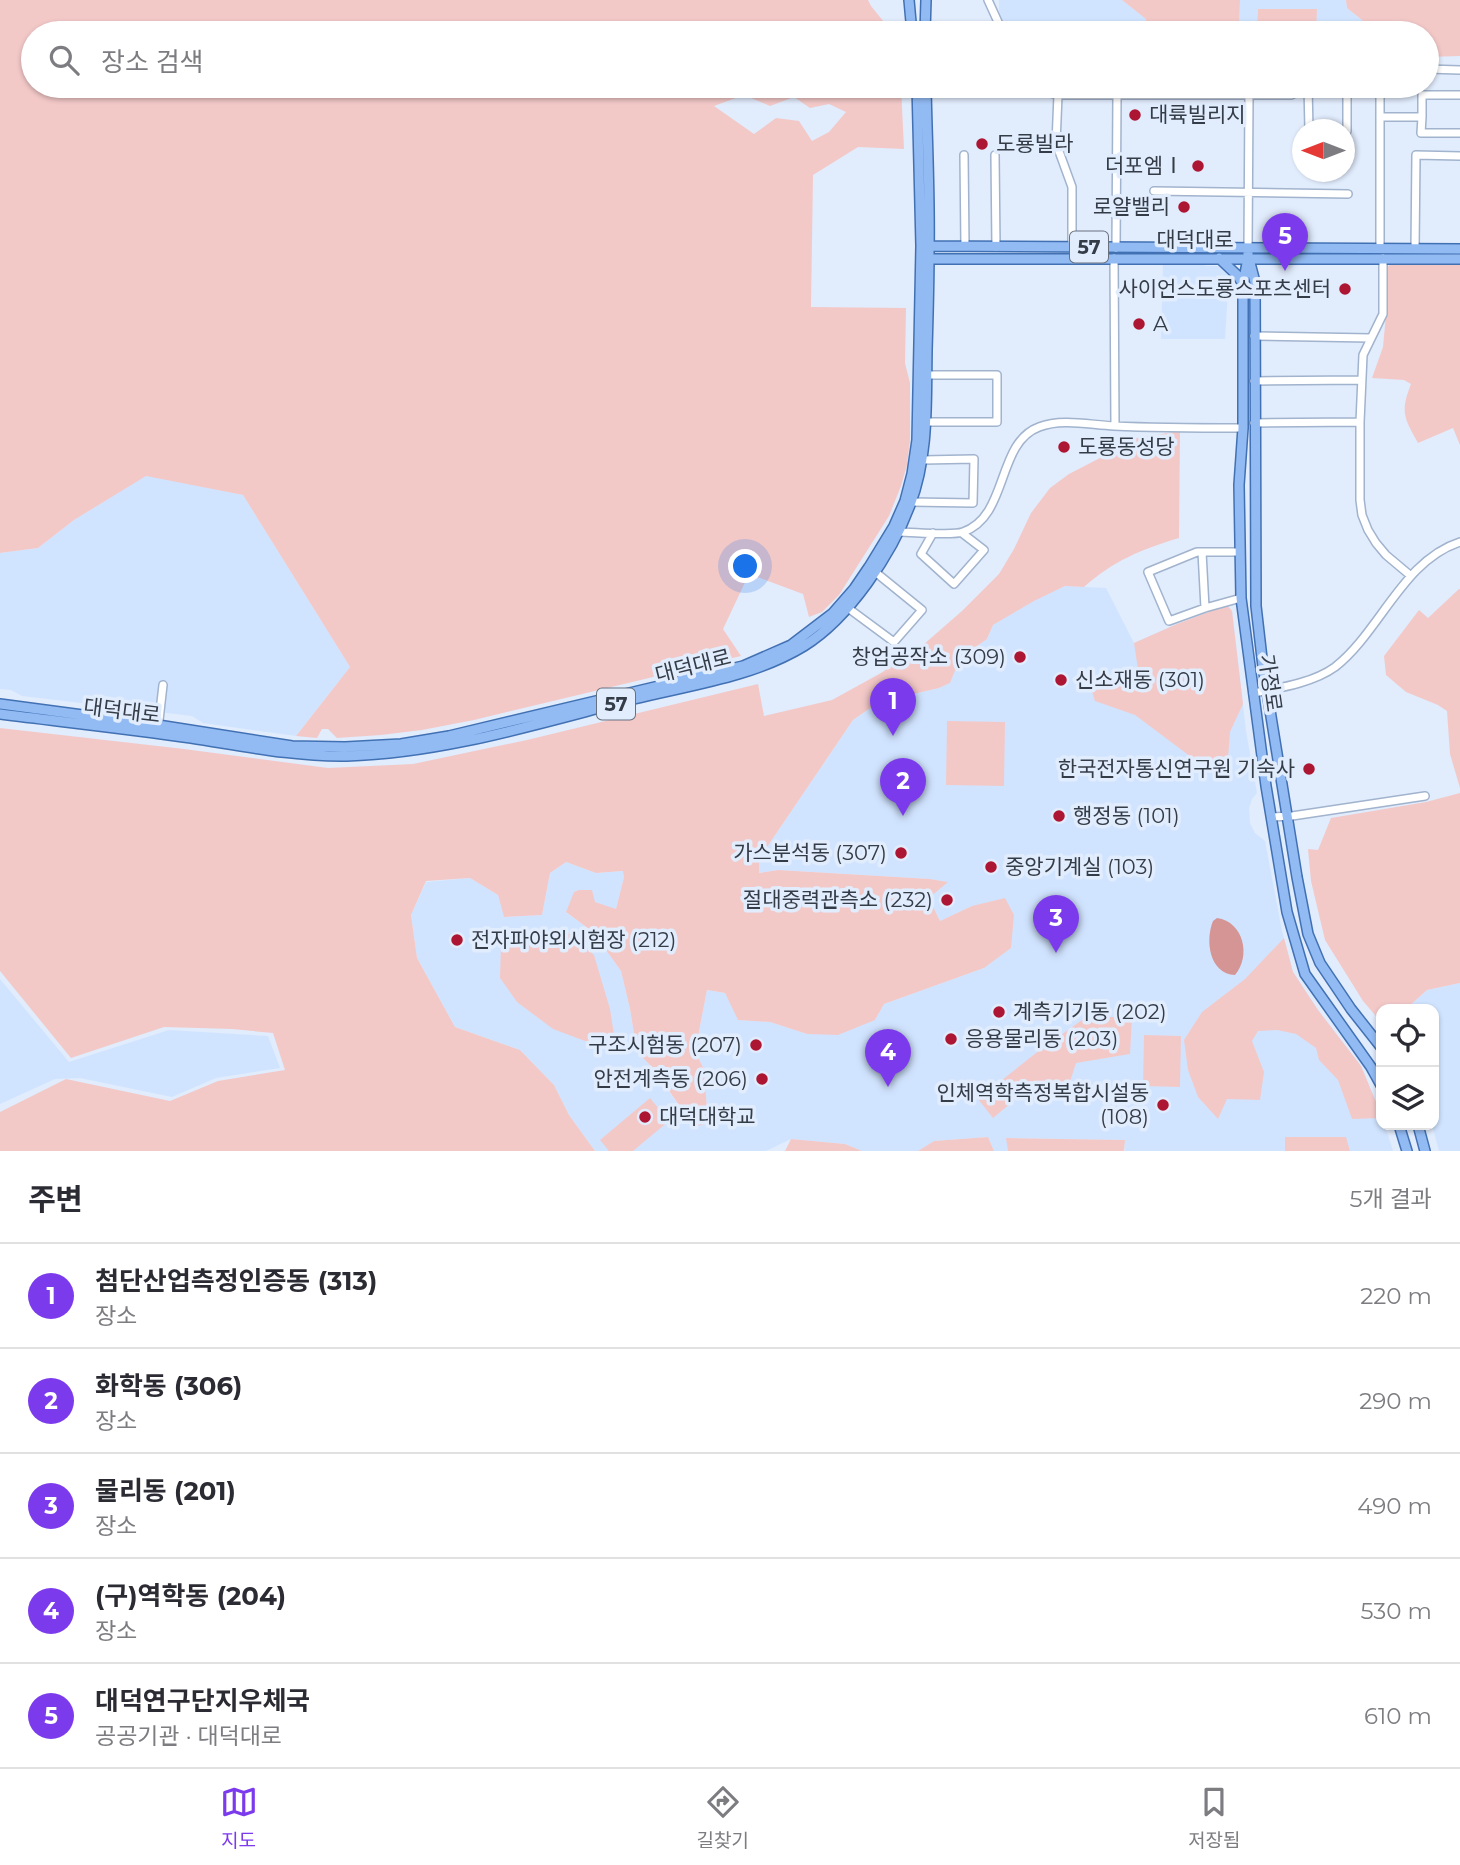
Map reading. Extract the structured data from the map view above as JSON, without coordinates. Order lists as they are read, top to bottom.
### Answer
{
  "streets": {
    "main road": ["대덕대로", "57", "가정로"]
  },
  "crossings": [
    ["대덕대로", "가정로"]
  ],
  "places": [
    "대륙빌리지",
    "도룡빌라",
    "더포엠Ⅰ",
    "로얄밸리",
    "사이언스도룡스포츠센터",
    "A",
    "도룡동성당",
    "창업공작소 (309)",
    "신소재동 (301)",
    "한국전자통신연구원 기숙사",
    "행정동 (101)",
    "가스분석동 (307)",
    "중앙기계실 (103)",
    "절대중력관측소 (232)",
    "전자파야외시험장 (212)",
    "계측기기동 (202)",
    "응용물리동 (203)",
    "구조시험동 (207)",
    "안전계측동 (206)",
    "인체역학측정복합시설동 (108)",
    "대덕대학교"
  ],
  "north": "left",
  "page": {
    "search": "장소 검색",
    "pins": [
      "5",
      "1",
      "2",
      "3",
      "4"
    ],
    "heading": ["주변", "5개 결과"],
    "list": [
      {
        "mark": "1",
        "name": "첨단산업측정인증동 (313)",
        "note": "장소",
        "value": "220 m"
      },
      {
        "mark": "2",
        "name": "화학동 (306)",
        "note": "장소",
        "value": "290 m"
      },
      {
        "mark": "3",
        "name": "물리동 (201)",
        "note": "장소",
        "value": "490 m"
      },
      {
        "mark": "4",
        "name": "(구)역학동 (204)",
        "note": "장소",
        "value": "530 m"
      },
      {
        "mark": "5",
        "name": "대덕연구단지우체국",
        "note": "공공기관 · 대덕대로",
        "value": "610 m"
      }
    ],
    "nav": ["지도", "길찾기", "저장됨"]
  }
}
